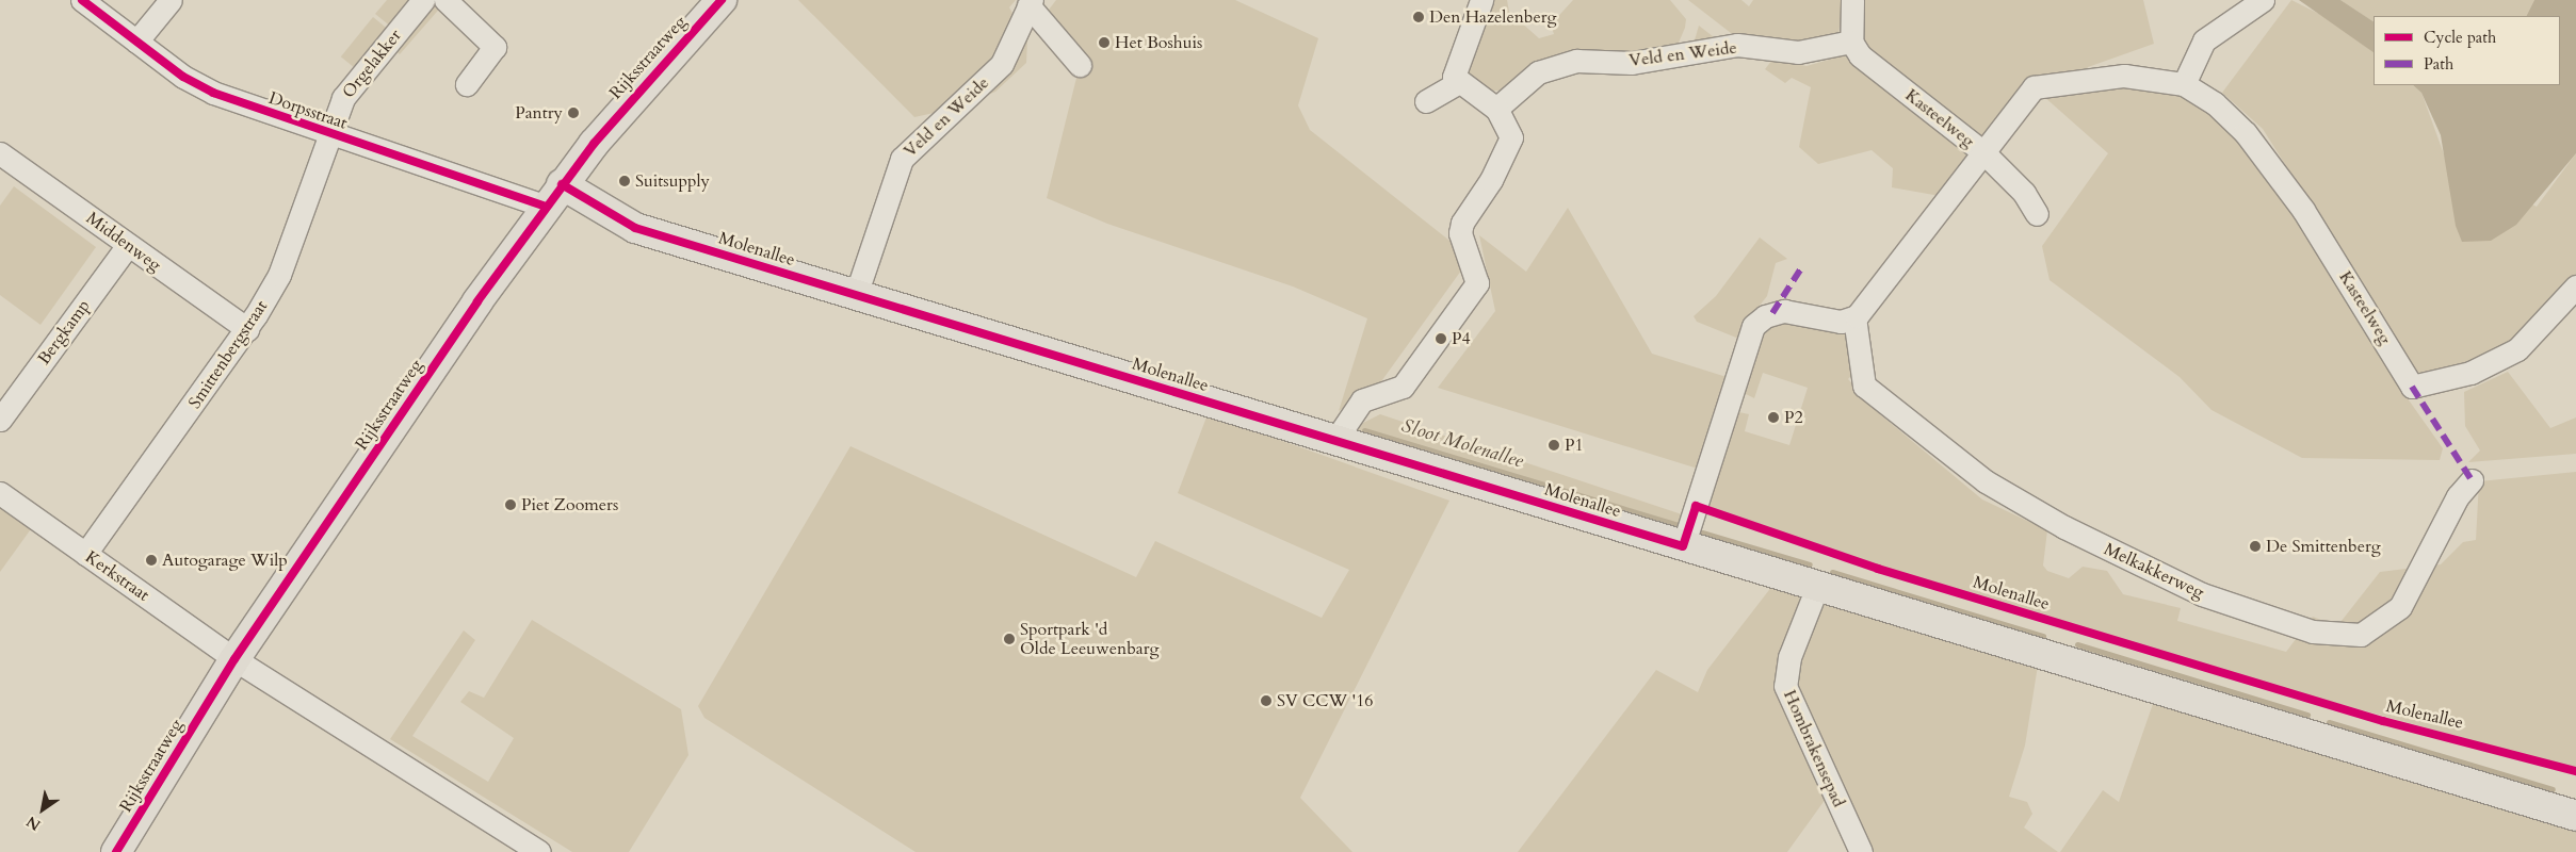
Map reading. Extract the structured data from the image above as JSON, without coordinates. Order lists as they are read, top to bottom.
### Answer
{
  "streets": {
    "main road": ["Rijksstraatweg", "Molenallee"],
    "street": [
      "Veld en Weide",
      "Orgelakker",
      "Dorpsstraat",
      "Kasteelweg",
      "Middenweg",
      "Bergkamp",
      "Smittenbergstraat",
      "Melkakkerweg",
      "Kerkstraat",
      "Hombrakensepad"
    ]
  },
  "crossings": [
    ["Veld en Weide", "Kasteelweg"],
    ["Veld en Weide", "Molenallee"],
    ["Rijksstraatweg", "Dorpsstraat"],
    ["Rijksstraatweg", "Molenallee"],
    ["Rijksstraatweg", "Kerkstraat"],
    ["Orgelakker", "Dorpsstraat"],
    ["Orgelakker", "Smittenbergstraat"],
    ["Dorpsstraat", "Molenallee"],
    ["Dorpsstraat", "Smittenbergstraat"],
    ["Middenweg", "Bergkamp"],
    ["Middenweg", "Smittenbergstraat"],
    ["Molenallee", "Hombrakensepad"],
    ["Smittenbergstraat", "Kerkstraat"]
  ],
  "water": ["Sloot Molenallee"],
  "places": [
    "Den Hazelenberg",
    "Het Boshuis",
    "Pantry",
    "Suitsupply",
    "P4",
    "P2",
    "P1",
    "Piet Zoomers",
    "De Smittenberg",
    "Autogarage Wilp",
    "Sportpark 'd Olde Leeuwenbarg",
    "SV CCW '16"
  ],
  "legend": ["Cycle path", "Path"],
  "north": "bottom left"
}
